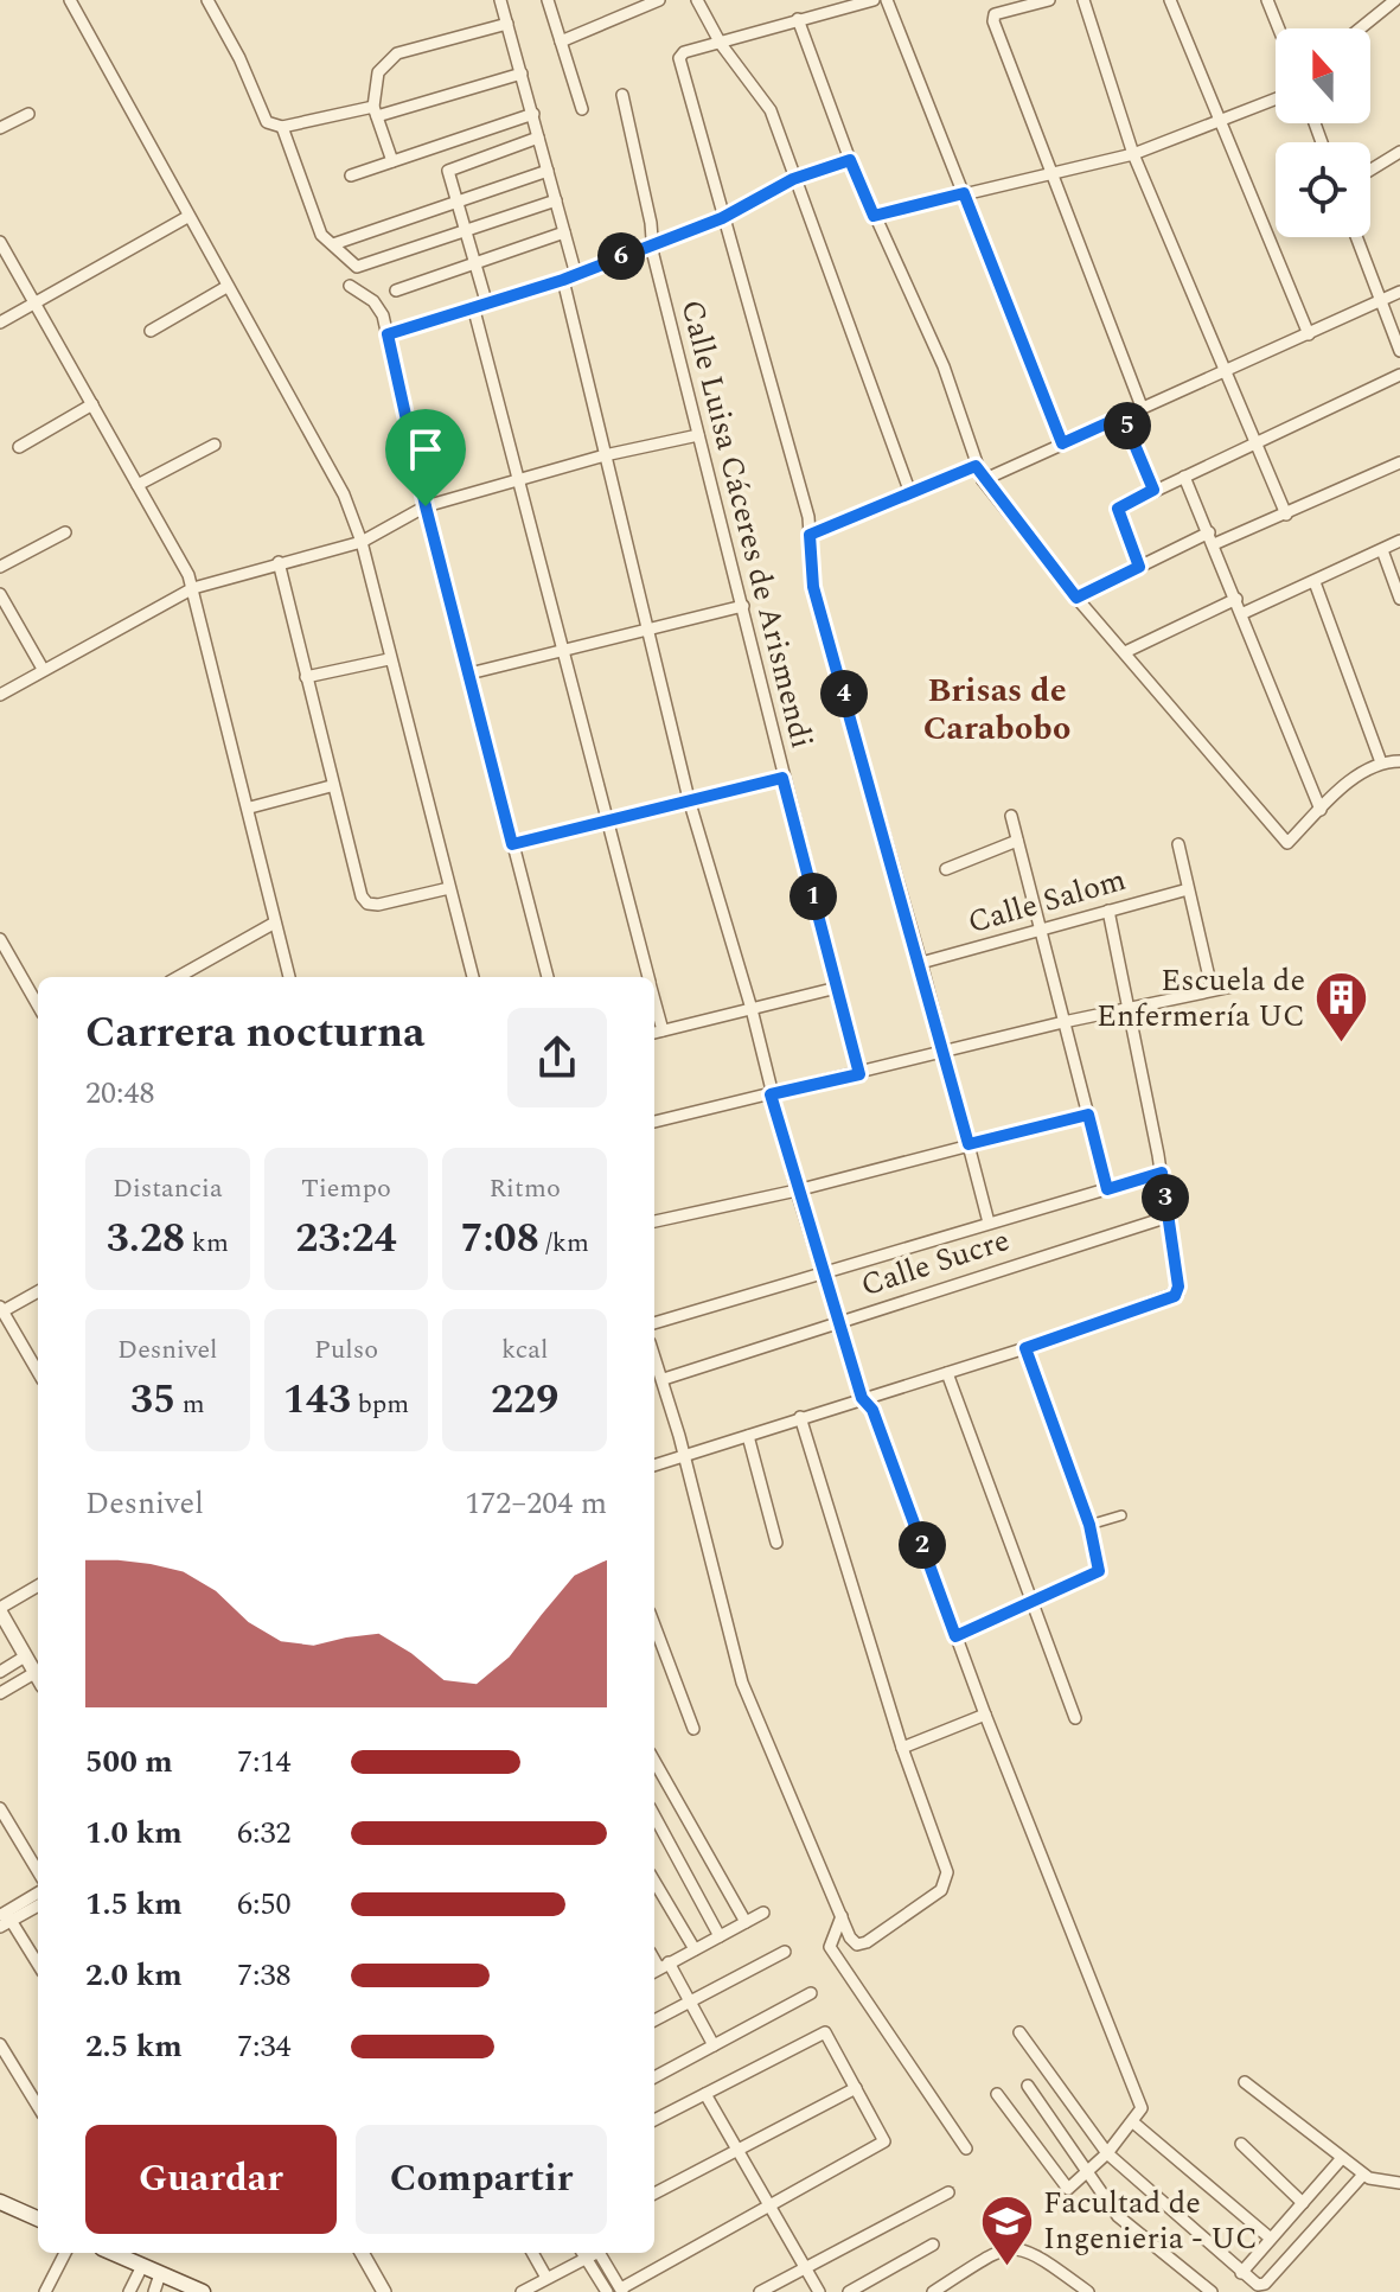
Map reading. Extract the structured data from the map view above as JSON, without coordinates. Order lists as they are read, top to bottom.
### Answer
{
  "streets": {
    "street": ["Calle Luisa Cáceres de Arismendi", "Calle Salom", "Calle Sucre"]
  },
  "districts": ["Brisas de Carabobo"],
  "places": {
    "building": ["Escuela de Enfermería UC"],
    "school or university": ["Facultad de Ingenieria - UC"]
  },
  "north": "top",
  "page": {
    "pins": [
      "6",
      "5",
      "4",
      "1",
      "3",
      "2"
    ],
    "heading": ["Carrera nocturna", "20:48"],
    "stats": [
      ["Distancia", "3.28 km"],
      ["Tiempo", "23:24"],
      ["Ritmo", "7:08 /km"],
      ["Desnivel", "35 m"],
      ["Pulso", "143 bpm"],
      ["kcal", "229"]
    ],
    "chart": ["Desnivel", "172–204 m"],
    "list": [
      {
        "name": "500 m",
        "note": "7:14"
      },
      {
        "name": "1.0 km",
        "note": "6:32"
      },
      {
        "name": "1.5 km",
        "note": "6:50"
      },
      {
        "name": "2.0 km",
        "note": "7:38"
      },
      {
        "name": "2.5 km",
        "note": "7:34"
      }
    ],
    "buttons": ["Guardar", "Compartir"]
  }
}
